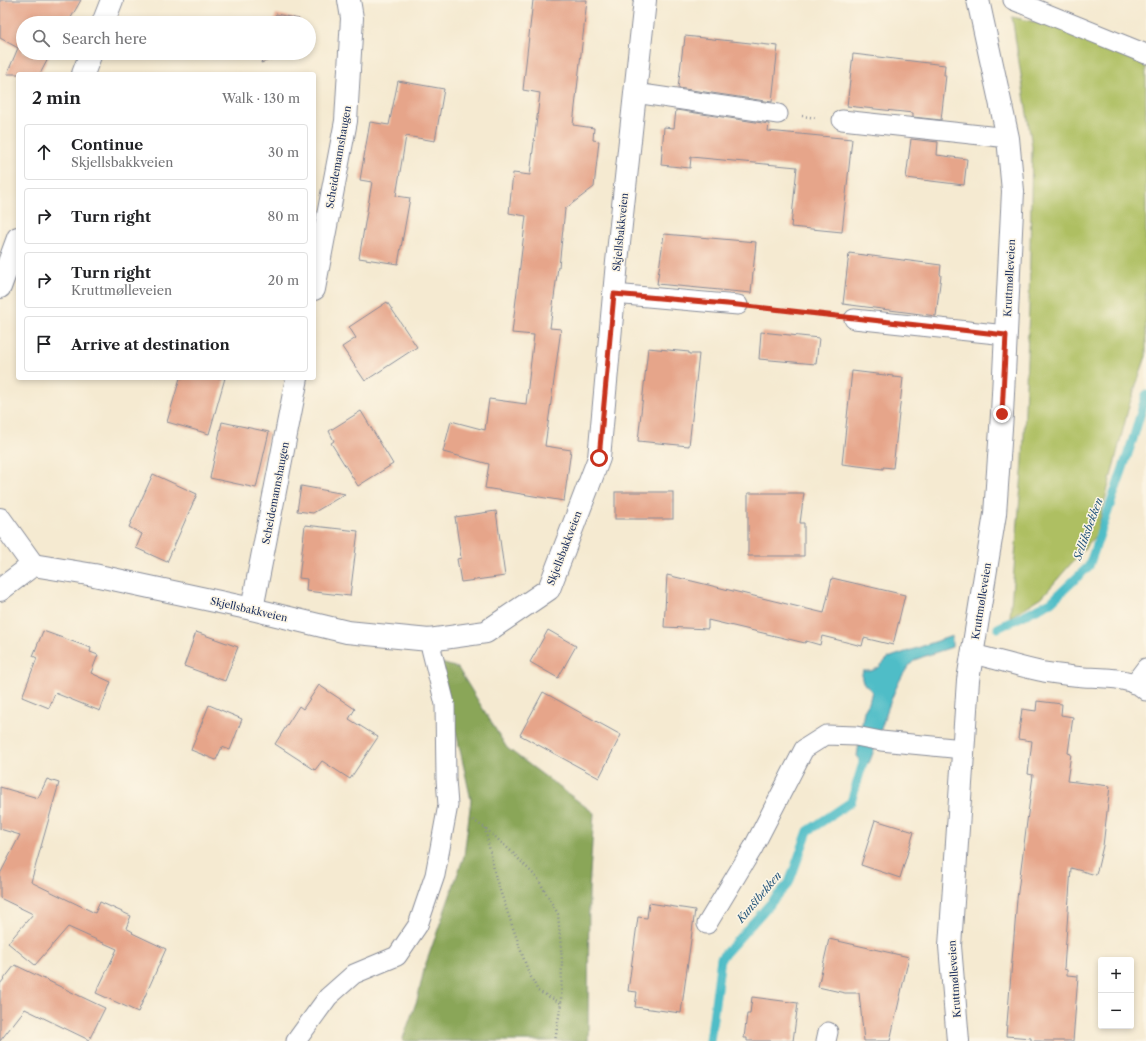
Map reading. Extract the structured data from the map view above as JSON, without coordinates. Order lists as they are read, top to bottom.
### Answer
{
  "streets": {
    "street": ["Scheidemannshaugen", "Skjellsbakkveien", "Kruttmølleveien"]
  },
  "crossings": [
    ["Scheidemannshaugen", "Skjellsbakkveien"]
  ],
  "water": ["Selliksbekken", "Kunstbekken"],
  "page": {
    "search": "Search here",
    "heading": ["2 min", "Walk · 130 m"],
    "list": [
      ["Continue", "Skjellsbakkveien", "30 m"],
      ["Turn right", "80 m"],
      ["Turn right", "Kruttmølleveien", "20 m"],
      "Arrive at destination"
    ],
    "map_buttons": ["+", "−"]
  }
}
